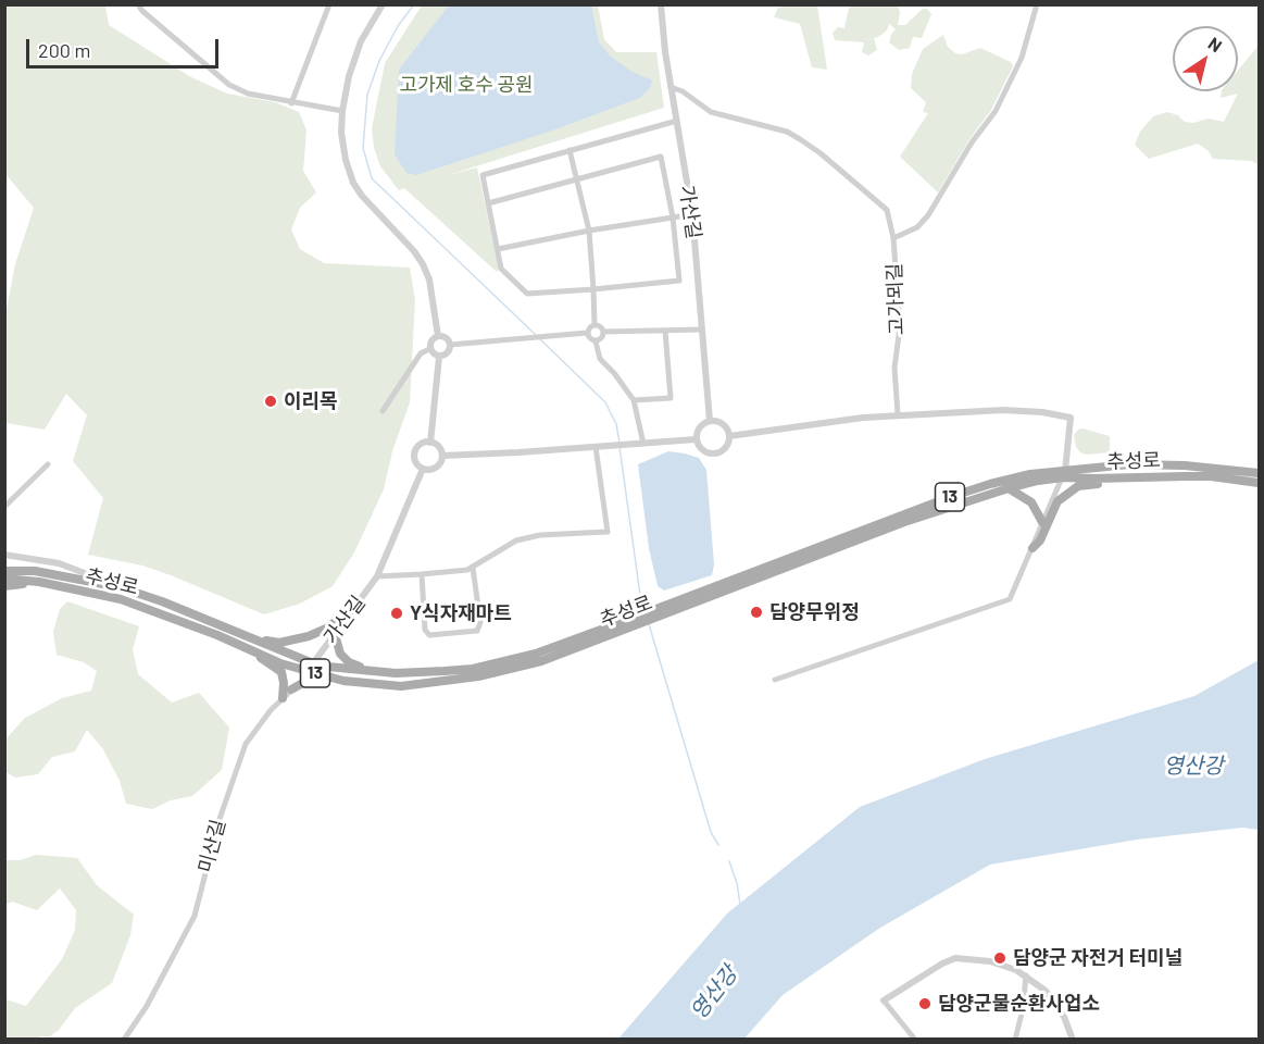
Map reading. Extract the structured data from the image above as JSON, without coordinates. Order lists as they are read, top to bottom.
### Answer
{
  "streets": {
    "main road": ["추성로", "13"],
    "street": ["가산길", "고가뫼길", "미산길"]
  },
  "crossings": [
    ["가산길", "추성로"],
    ["가산길", "미산길"],
    ["추성로", "미산길"]
  ],
  "water": ["영산강"],
  "parks": ["고가제 호수 공원"],
  "places": [
    "이리목",
    "담양무위정",
    "Y식자재마트",
    "담양군 자전거 터미널",
    "담양군물순환사업소"
  ],
  "scale_bar": "200 m",
  "north": "top right"
}
